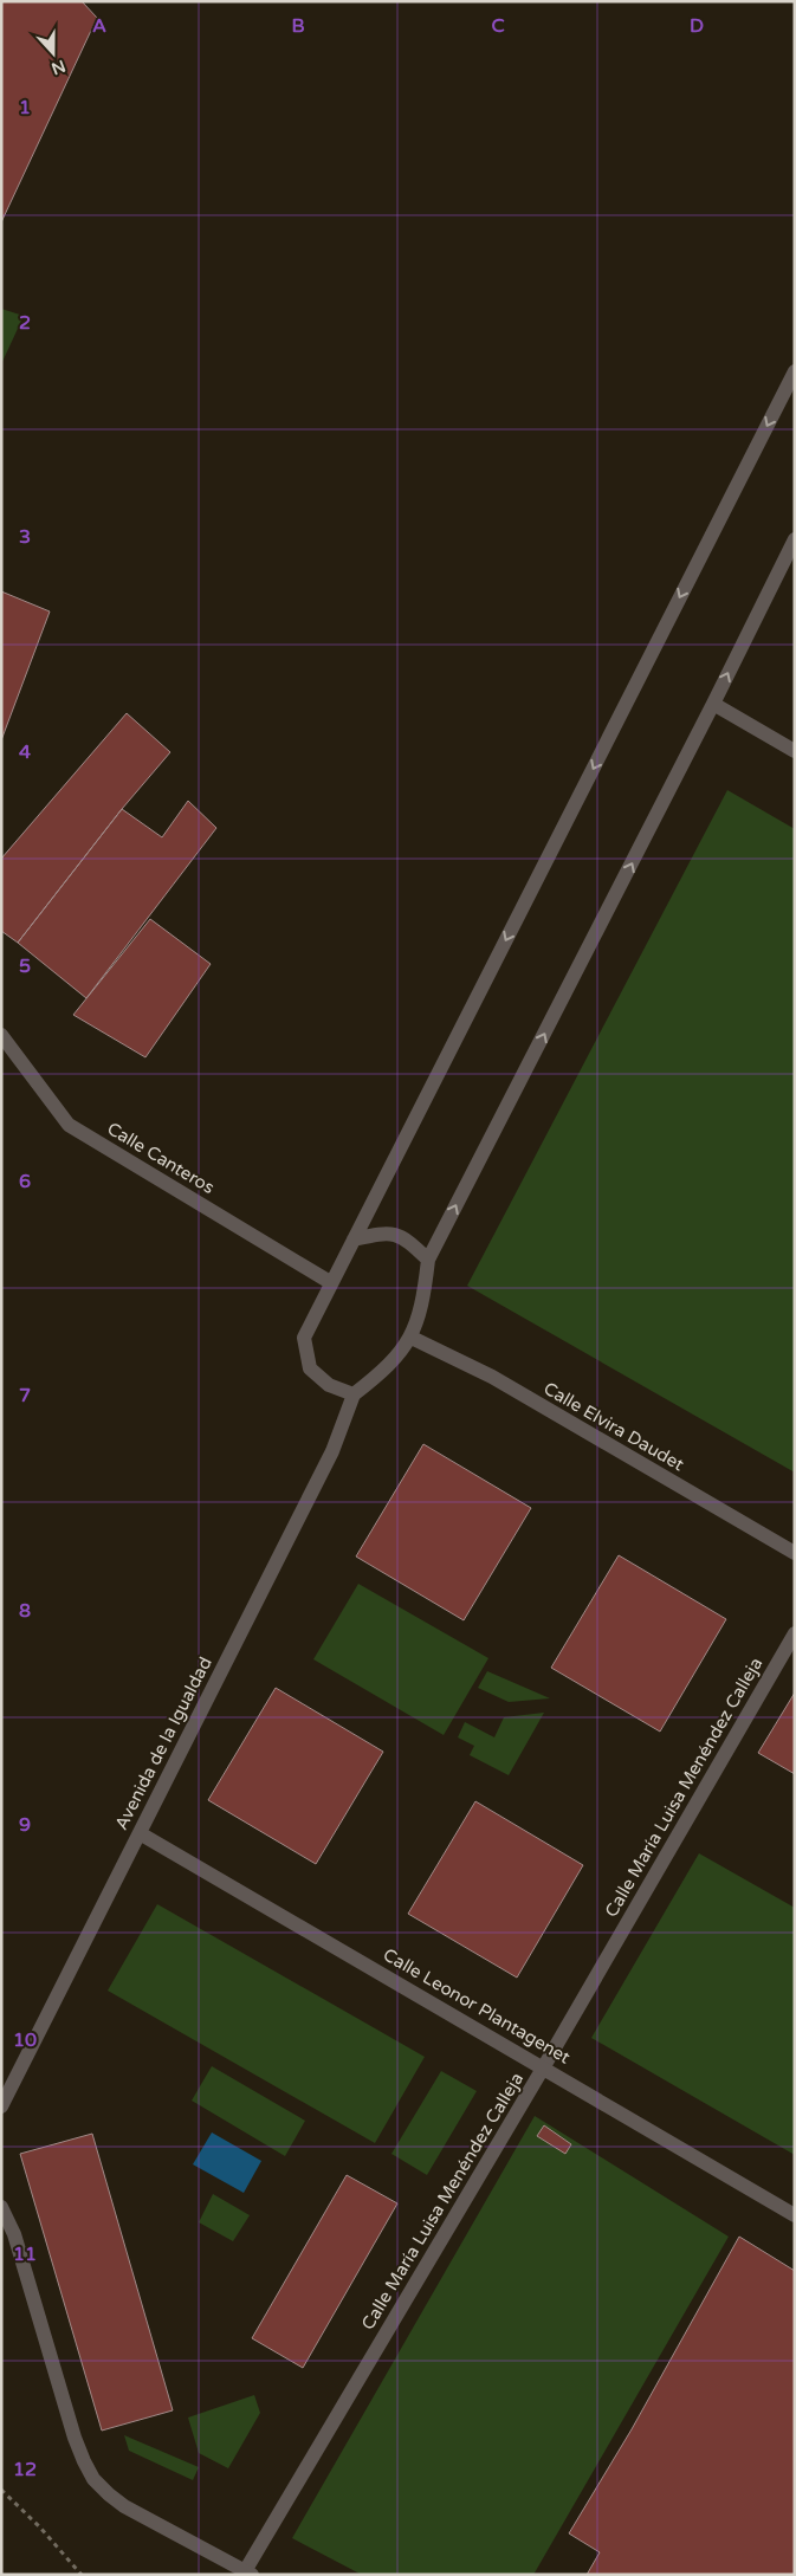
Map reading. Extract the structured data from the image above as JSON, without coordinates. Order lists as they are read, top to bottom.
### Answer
{
  "streets": {
    "street": [
      "Calle Canteros",
      "Calle Elvira Daudet",
      "Avenida de la Igualdad",
      "Calle María Luisa Menéndez Calleja",
      "Calle Leonor Plantagenet"
    ]
  },
  "crossings": [
    ["Calle Canteros", "Calle Elvira Daudet"],
    ["Calle Canteros", "Avenida de la Igualdad"],
    ["Calle Elvira Daudet", "Avenida de la Igualdad"],
    ["Avenida de la Igualdad", "Calle Leonor Plantagenet"],
    ["Calle María Luisa Menéndez Calleja", "Calle Leonor Plantagenet"]
  ],
  "north": "bottom",
  "grid": {
    "columns": [
      "A",
      "B",
      "C",
      "D"
    ],
    "rows": [
      "1",
      "2",
      "3",
      "4",
      "5",
      "6",
      "7",
      "8",
      "9",
      "10",
      "11",
      "12"
    ]
  }
}
